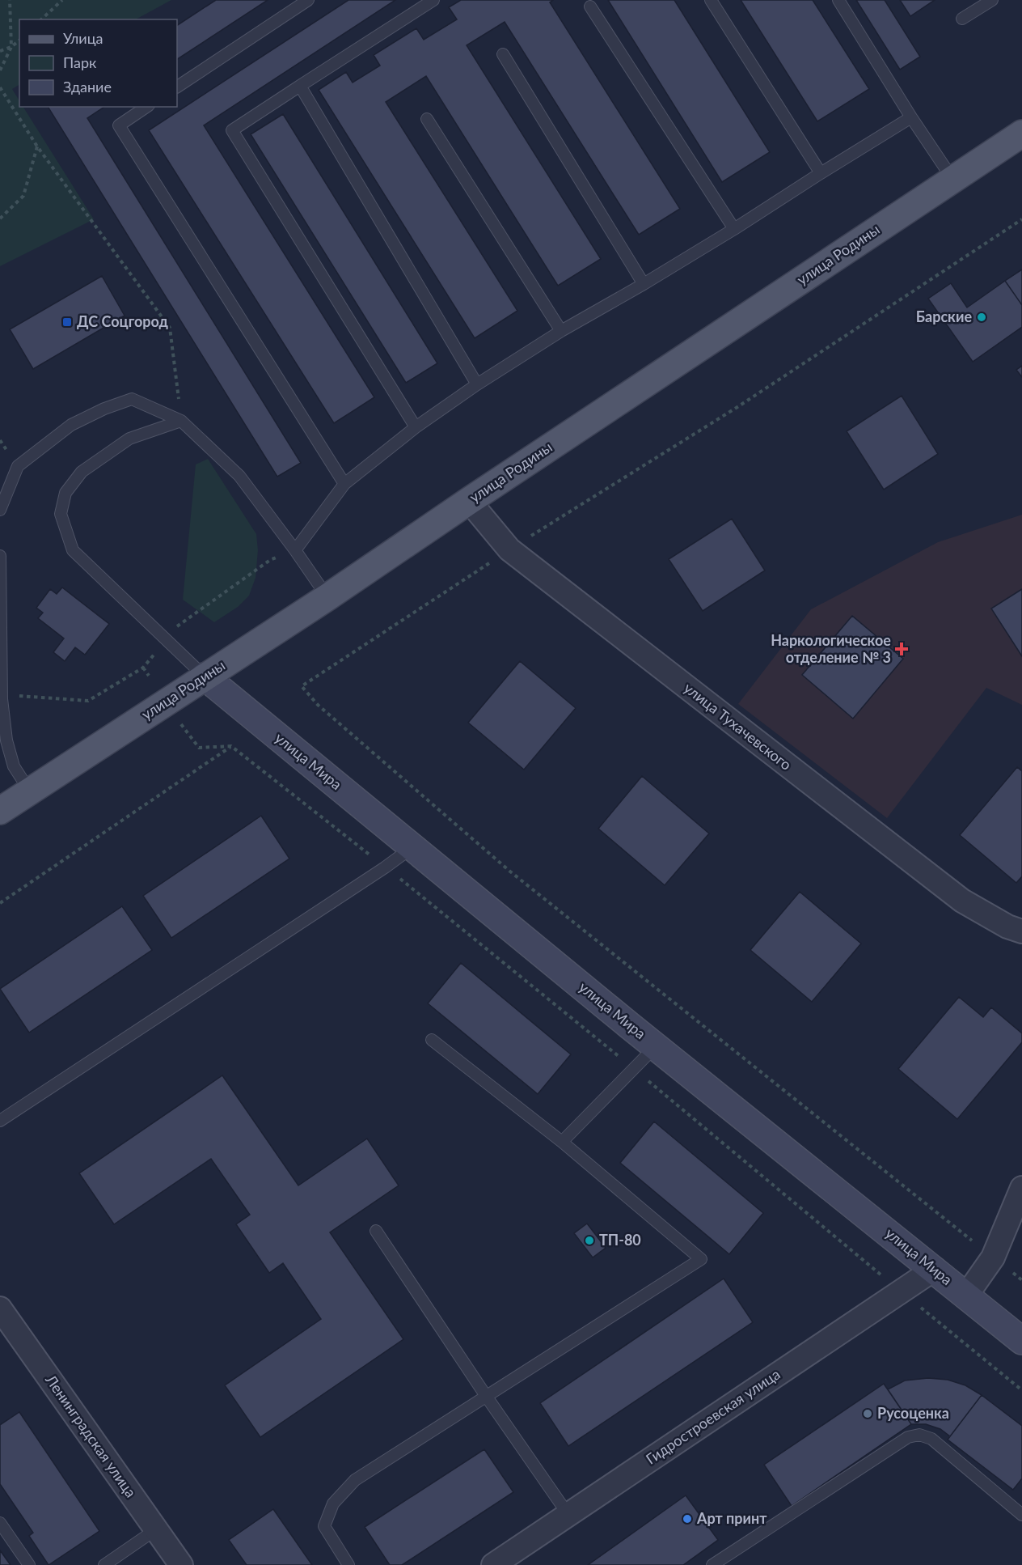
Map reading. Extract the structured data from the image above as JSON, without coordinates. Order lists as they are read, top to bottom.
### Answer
{
  "streets": {
    "main road": ["улица Родины", "улица Мира"],
    "street": ["улица Тухачевского", "Гидростроевская улица", "Ленинградская улица"]
  },
  "crossings": [
    ["улица Родины", "улица Тухачевского"],
    ["улица Родины", "улица Мира"],
    ["улица Мира", "Гидростроевская улица"]
  ],
  "places": {
    "other": [
      "Барские",
      "ТП-80",
      "Русоценка",
      "Арт принт"
    ],
    "transit": ["ДС Соцгород"],
    "health": ["Наркологическое отделение № 3"]
  },
  "legend": ["Улица", "Парк", "Здание"]
}
